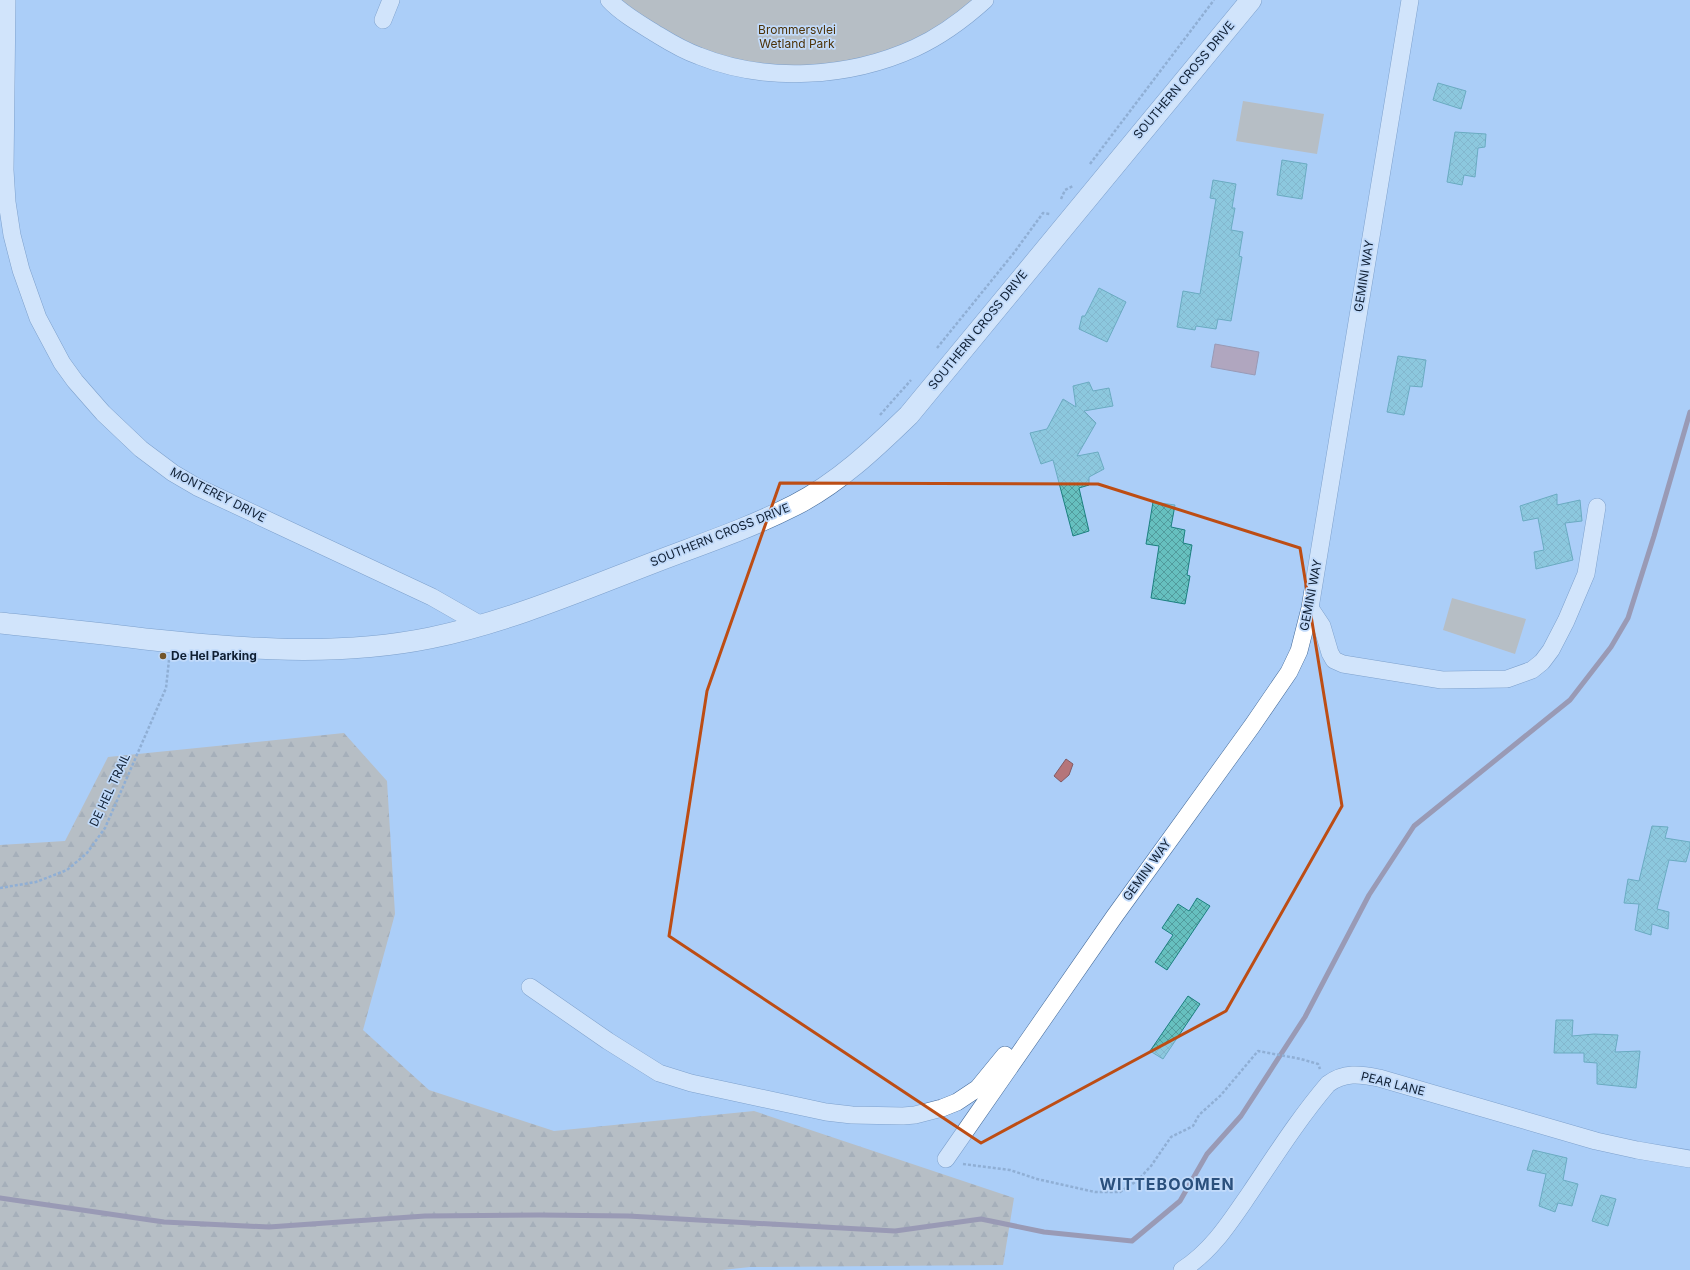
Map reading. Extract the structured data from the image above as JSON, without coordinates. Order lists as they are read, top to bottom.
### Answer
{
  "streets": {
    "street": [
      "SOUTHERN CROSS DRIVE",
      "GEMINI WAY",
      "MONTEREY DRIVE",
      "PEAR LANE"
    ],
    "path": ["DE HEL TRAIL"]
  },
  "crossings": [
    ["SOUTHERN CROSS DRIVE", "MONTEREY DRIVE"],
    ["SOUTHERN CROSS DRIVE", "DE HEL TRAIL"]
  ],
  "districts": ["WITTEBOOMEN"],
  "parks": ["Brommersvlei Wetland Park"],
  "places": ["De Hel Parking"]
}
